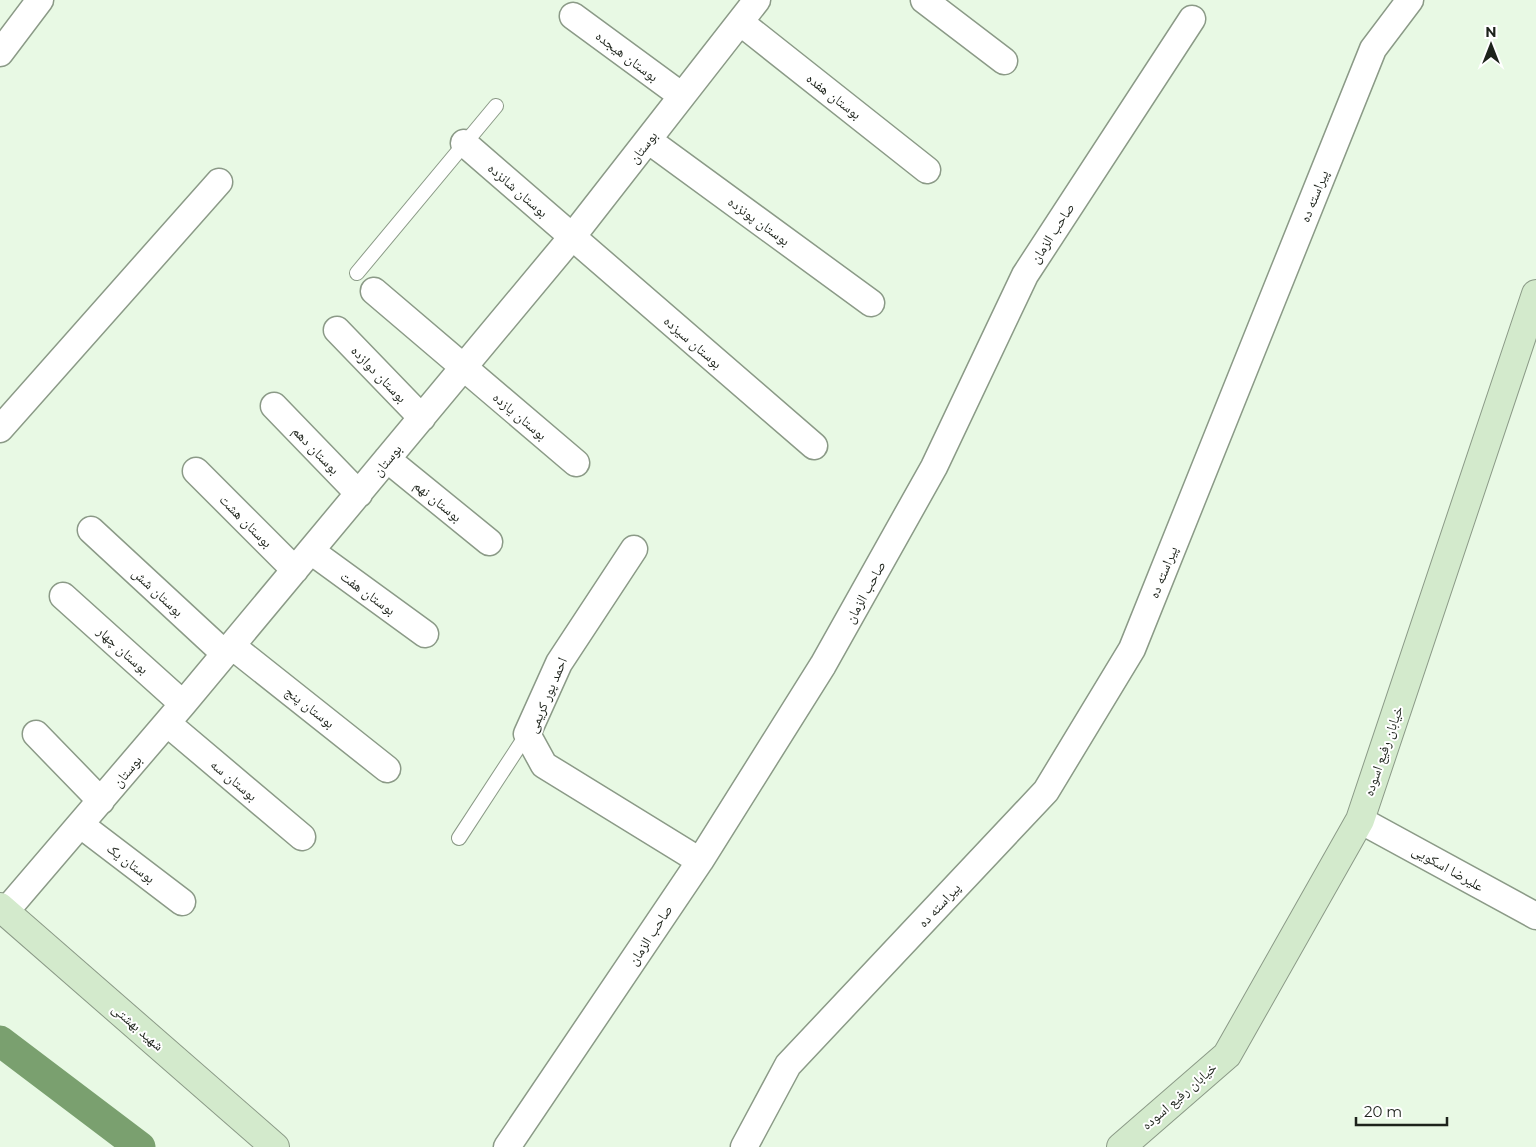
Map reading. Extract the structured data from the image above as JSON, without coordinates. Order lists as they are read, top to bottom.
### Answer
{
  "streets": {
    "street": [
      "بوستان هیجده",
      "بوستان هفده",
      "بوستان",
      "بوستان شانزده",
      "پیراسته ده",
      "بوستان پونزده",
      "صاحب الزمان",
      "بوستان سیزده",
      "بوستان دوازده",
      "بوستان یازده",
      "بوستان دهم",
      "بوستان نهم",
      "بوستان هشت",
      "بوستان شش",
      "بوستان هفت",
      "بوستان چهار",
      "احمد پور کریمی",
      "بوستان پنج",
      "خیابان رفیع اسوده",
      "بوستان سه",
      "بوستان یک",
      "علیرضا اسکویی",
      "شهید بهشتی"
    ]
  },
  "crossings": [
    ["بوستان هیجده", "بوستان"],
    ["بوستان هفده", "بوستان"],
    ["بوستان", "بوستان شانزده"],
    ["بوستان", "بوستان پونزده"],
    ["بوستان", "بوستان سیزده"],
    ["بوستان", "بوستان دوازده"],
    ["بوستان", "بوستان یازده"],
    ["بوستان", "بوستان دهم"],
    ["بوستان", "بوستان نهم"],
    ["بوستان", "بوستان هشت"],
    ["بوستان", "بوستان شش"],
    ["بوستان", "بوستان هفت"],
    ["بوستان", "بوستان چهار"],
    ["بوستان", "بوستان پنج"],
    ["بوستان", "بوستان سه"],
    ["بوستان", "بوستان یک"],
    ["بوستان", "شهید بهشتی"],
    ["بوستان شانزده", "بوستان سیزده"],
    ["صاحب الزمان", "احمد پور کریمی"],
    ["بوستان هشت", "بوستان هفت"],
    ["بوستان شش", "بوستان پنج"],
    ["بوستان چهار", "بوستان سه"],
    ["خیابان رفیع اسوده", "علیرضا اسکویی"]
  ],
  "scale_bar": "20 m",
  "north": "top"
}
